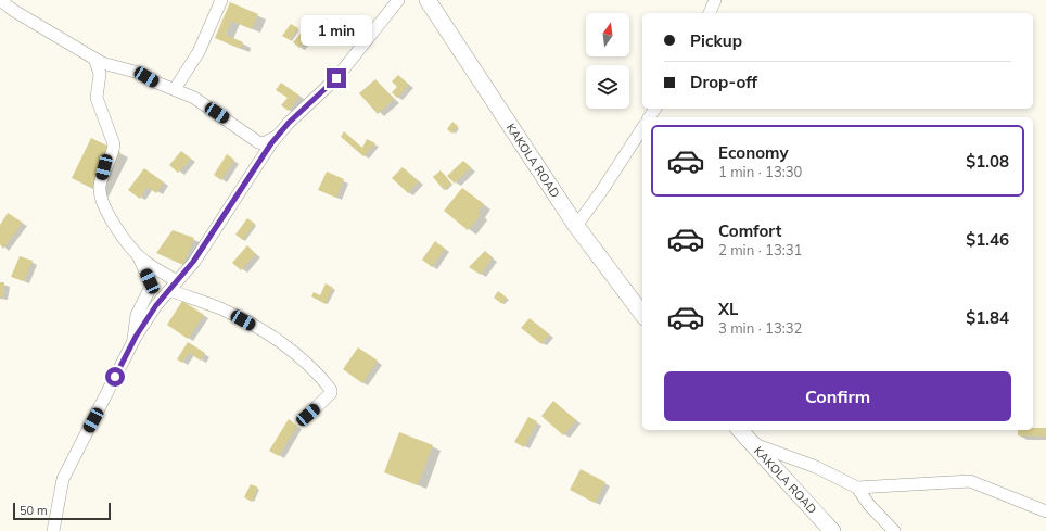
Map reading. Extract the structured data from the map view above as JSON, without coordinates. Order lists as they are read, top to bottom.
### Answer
{
  "streets": {
    "main road": ["KAKOLA ROAD"]
  },
  "scale_bar": "50 m",
  "north": "top",
  "page": {
    "banner": ["Pickup", "Drop-off"],
    "bubble": "1 min",
    "list": [
      {
        "name": "Economy",
        "note": "1 min · 13:30",
        "value": "$1.08"
      },
      {
        "name": "Comfort",
        "note": "2 min · 13:31",
        "value": "$1.46"
      },
      {
        "name": "XL",
        "note": "3 min · 13:32",
        "value": "$1.84"
      }
    ],
    "buttons": "Confirm",
    "scale": "50 m"
  }
}
